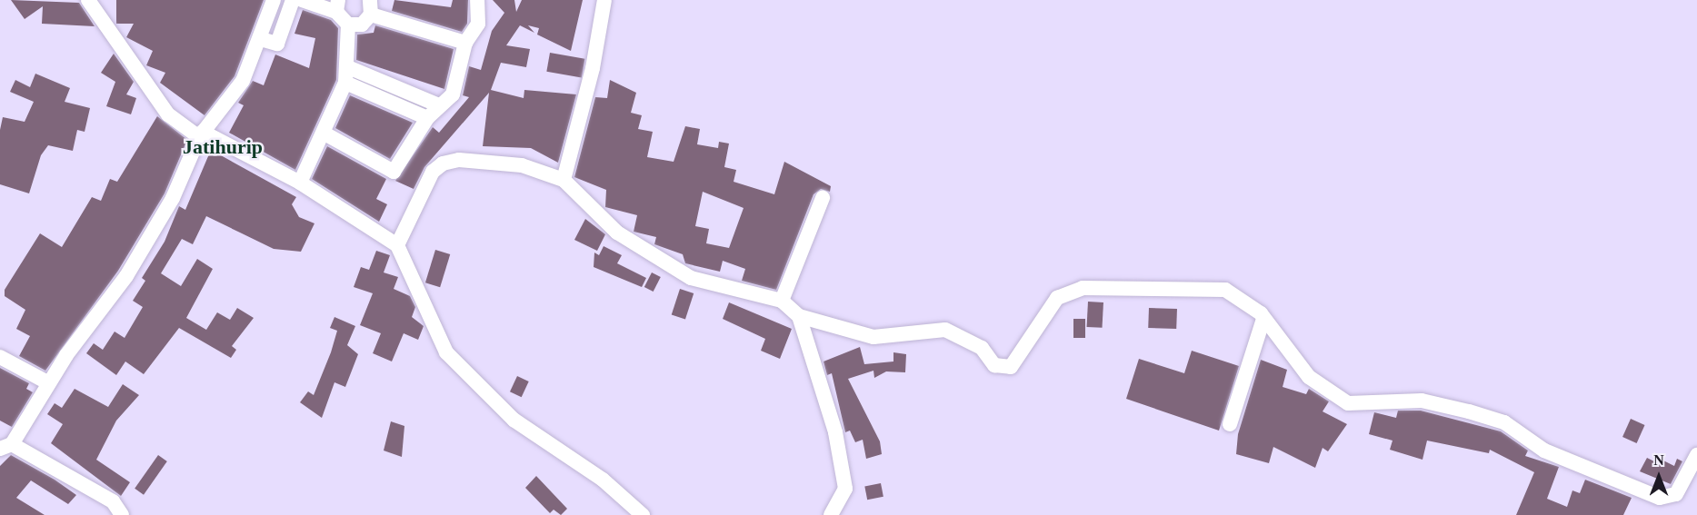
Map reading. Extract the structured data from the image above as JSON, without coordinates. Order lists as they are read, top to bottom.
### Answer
{
  "districts": ["Jatihurip"],
  "north": "top"
}
